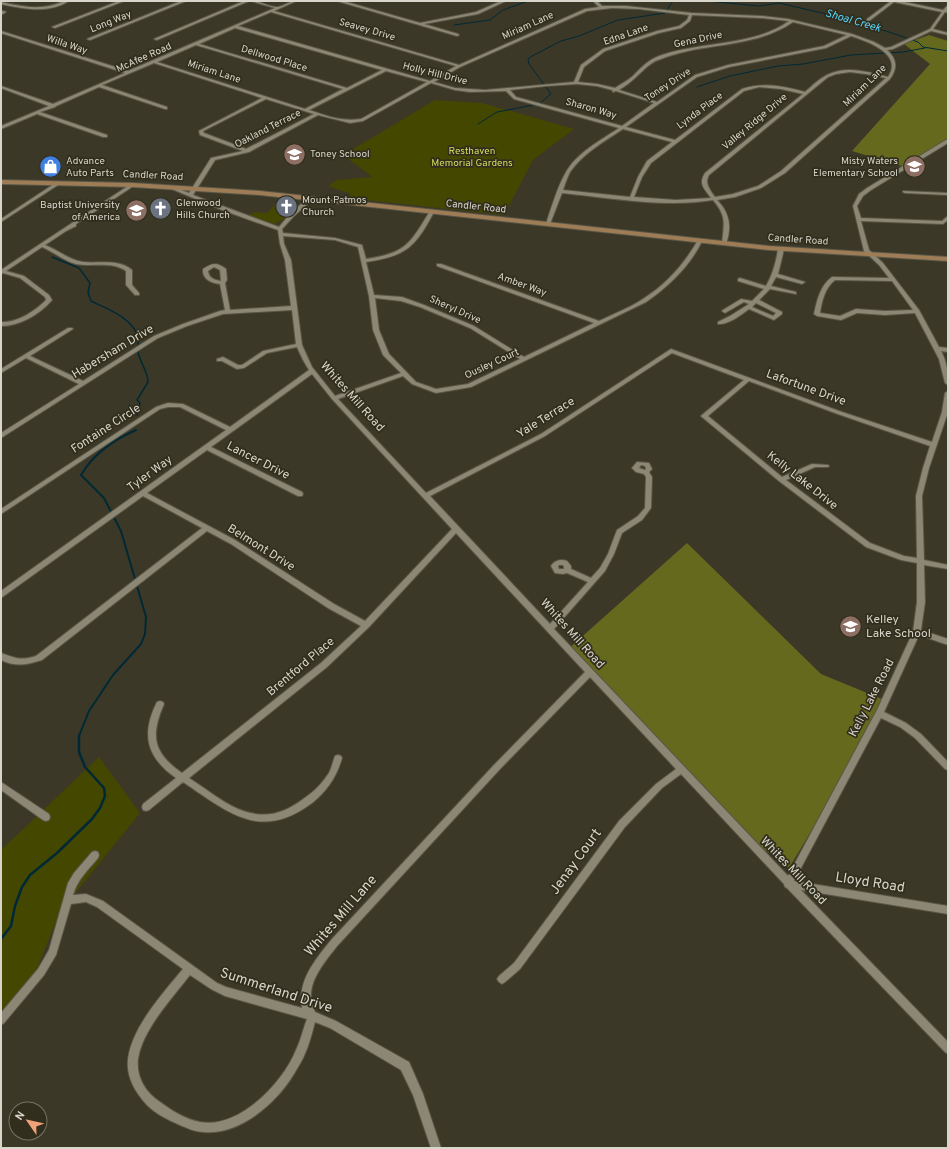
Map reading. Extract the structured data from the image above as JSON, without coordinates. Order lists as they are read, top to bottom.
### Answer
{
  "streets": {
    "main road": ["Candler Road"],
    "street": [
      "Long Way",
      "Miriam Lane",
      "Seavey Drive",
      "Edna Lane",
      "Gena Drive",
      "Willa Way",
      "McAfee Road",
      "Dellwood Place",
      "Holly Hill Drive",
      "Toney Drive",
      "Sharon Way",
      "Lynda Place",
      "Valley Ridge Drive",
      "Oakland Terrace",
      "Amber Way",
      "Sheryl Drive",
      "Habersham Drive",
      "Ousley Court",
      "Lafortune Drive",
      "Whites Mill Road",
      "Yale Terrace",
      "Fontaine Circle",
      "Lancer Drive",
      "Tyler Way",
      "Kelly Lake Drive",
      "Belmont Drive",
      "Brentford Place",
      "Kelly Lake Road",
      "Jenay Court",
      "Lloyd Road",
      "Whites Mill Lane",
      "Summerland Drive"
    ]
  },
  "crossings": [
    ["Miriam Lane", "Seavey Drive"],
    ["Miriam Lane", "Edna Lane"],
    ["Miriam Lane", "Gena Drive"],
    ["Miriam Lane", "McAfee Road"],
    ["Miriam Lane", "Holly Hill Drive"],
    ["Miriam Lane", "Toney Drive"],
    ["Miriam Lane", "Lynda Place"],
    ["Miriam Lane", "Valley Ridge Drive"],
    ["Miriam Lane", "Oakland Terrace"],
    ["Seavey Drive", "McAfee Road"],
    ["Edna Lane", "Holly Hill Drive"],
    ["Gena Drive", "Holly Hill Drive"],
    ["Willa Way", "McAfee Road"],
    ["McAfee Road", "Dellwood Place"],
    ["McAfee Road", "Holly Hill Drive"],
    ["Dellwood Place", "Oakland Terrace"],
    ["Holly Hill Drive", "Toney Drive"],
    ["Holly Hill Drive", "Sharon Way"],
    ["Holly Hill Drive", "Oakland Terrace"],
    ["Toney Drive", "Sharon Way"],
    ["Toney Drive", "Candler Road"],
    ["Sharon Way", "Lynda Place"],
    ["Lynda Place", "Valley Ridge Drive"],
    ["Valley Ridge Drive", "Candler Road"],
    ["Oakland Terrace", "Candler Road"],
    ["Oakland Terrace", "Ousley Court"],
    ["Candler Road", "Ousley Court"],
    ["Amber Way", "Ousley Court"],
    ["Sheryl Drive", "Ousley Court"],
    ["Habersham Drive", "Whites Mill Road"],
    ["Ousley Court", "Whites Mill Road"],
    ["Lafortune Drive", "Yale Terrace"],
    ["Lafortune Drive", "Kelly Lake Drive"],
    ["Lafortune Drive", "Kelly Lake Road"],
    ["Whites Mill Road", "Yale Terrace"],
    ["Whites Mill Road", "Tyler Way"],
    ["Whites Mill Road", "Brentford Place"],
    ["Whites Mill Road", "Kelly Lake Road"],
    ["Whites Mill Road", "Jenay Court"],
    ["Whites Mill Road", "Lloyd Road"],
    ["Whites Mill Road", "Whites Mill Lane"],
    ["Fontaine Circle", "Tyler Way"],
    ["Lancer Drive", "Tyler Way"],
    ["Tyler Way", "Belmont Drive"],
    ["Kelly Lake Drive", "Kelly Lake Road"],
    ["Belmont Drive", "Brentford Place"],
    ["Kelly Lake Road", "Lloyd Road"],
    ["Whites Mill Lane", "Summerland Drive"]
  ],
  "water": ["Shoal Creek"],
  "parks": ["Resthaven Memorial Gardens"],
  "places": {
    "school or university": [
      "Toney School",
      "Misty Waters Elementary School",
      "Baptist University of America",
      "Kelley Lake School"
    ],
    "shop": ["Advance Auto Parts"],
    "church": ["Mount Patmos Church", "Glenwood Hills Church"]
  },
  "north": "top left"
}
